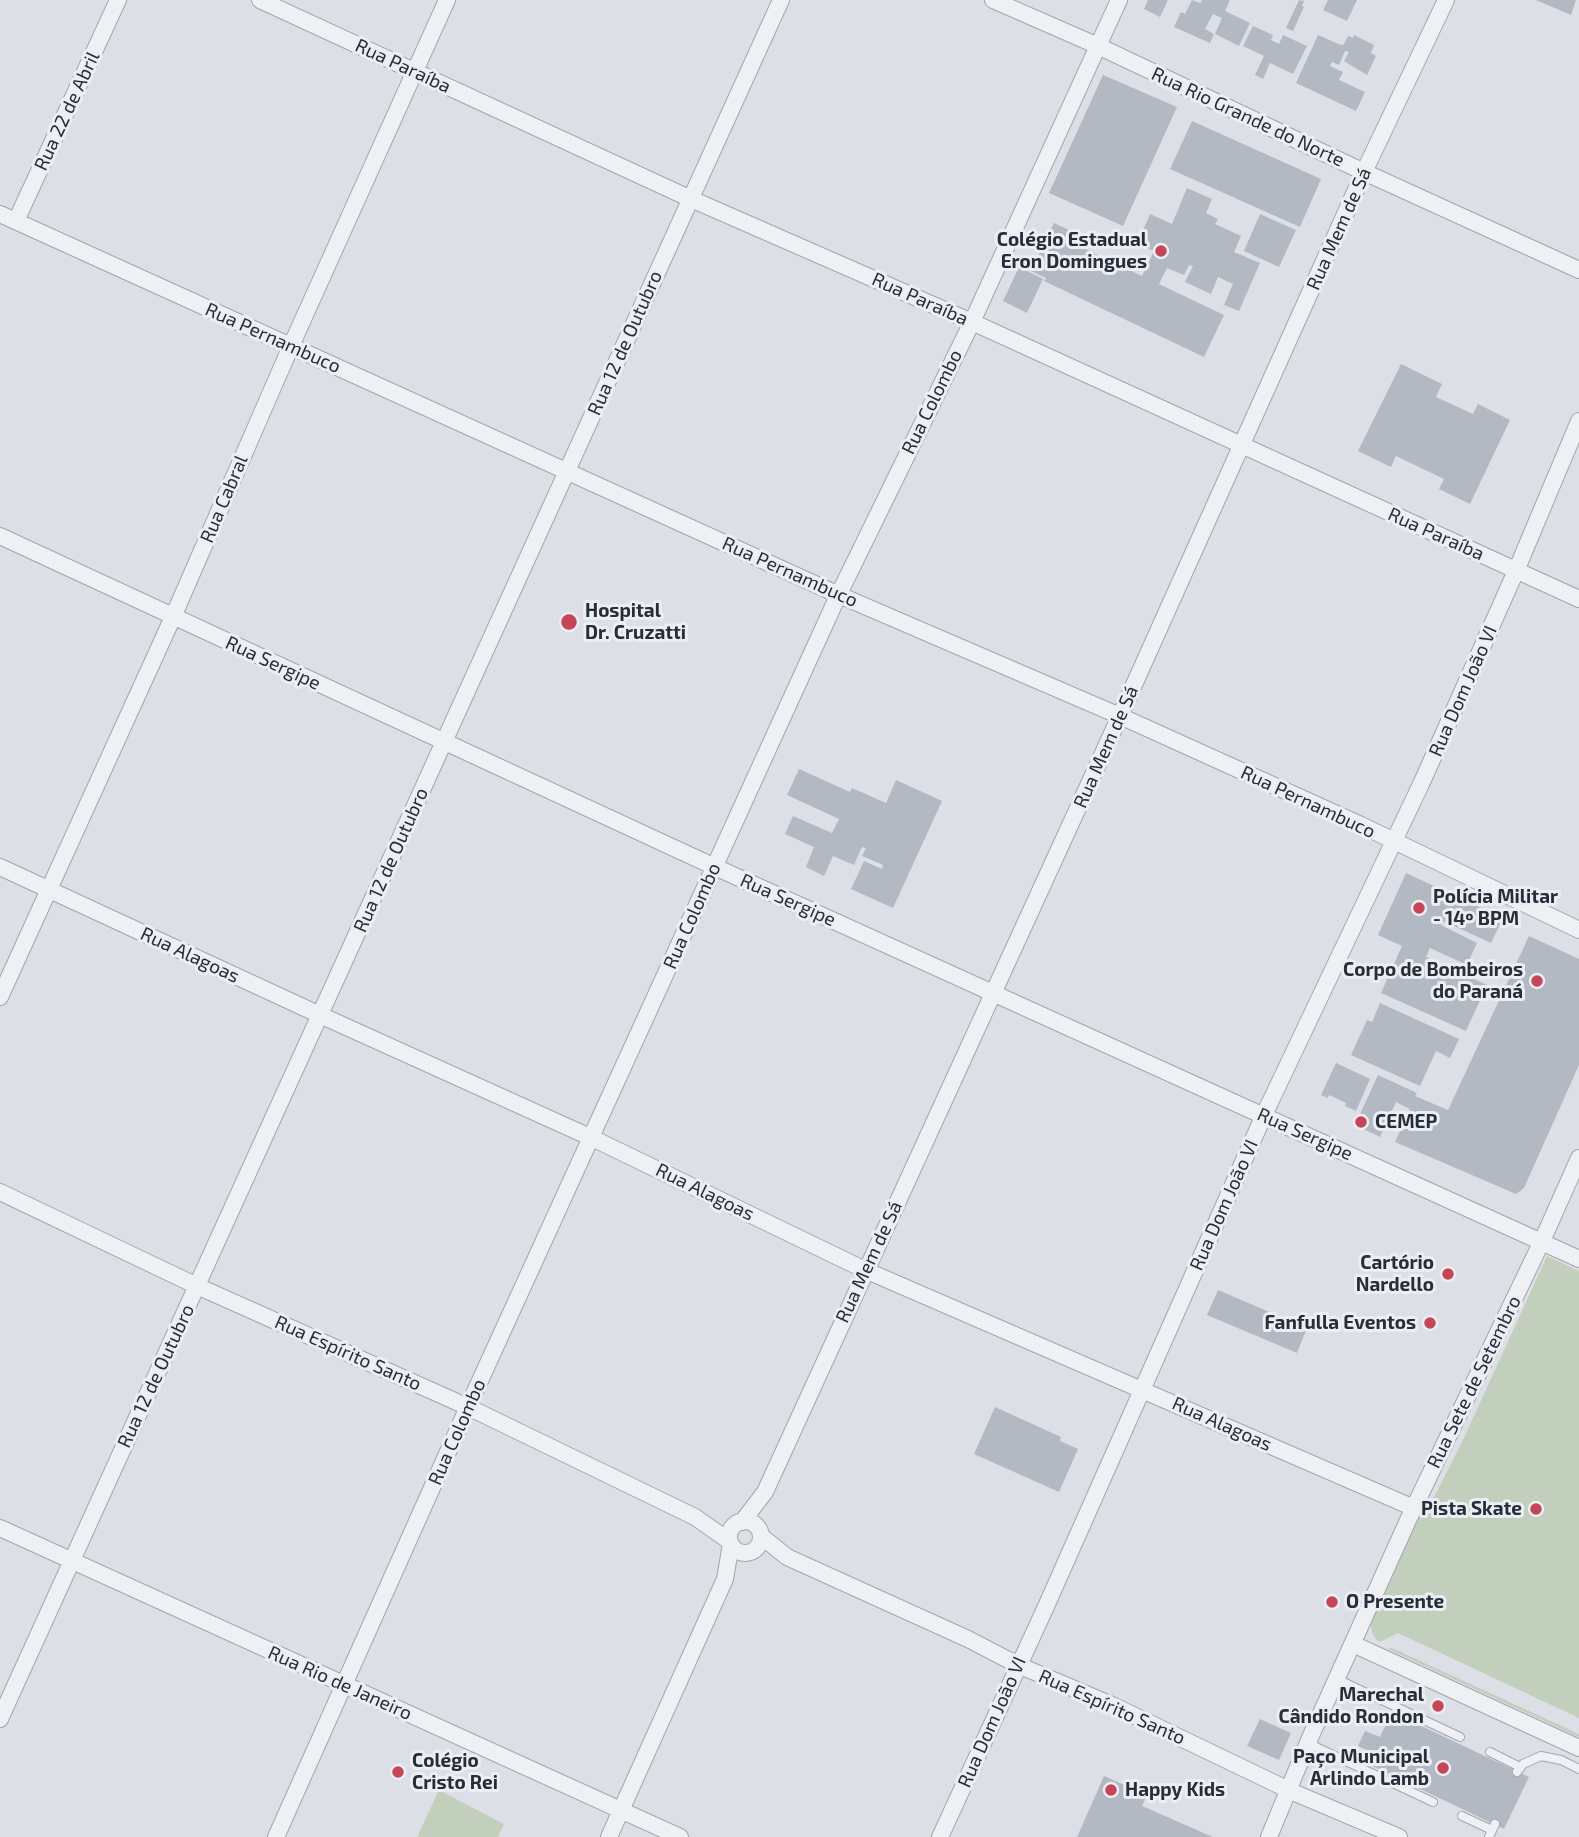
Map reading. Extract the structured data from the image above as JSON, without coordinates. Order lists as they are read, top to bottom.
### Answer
{
  "streets": {
    "street": [
      "Rua Paraíba",
      "Rua 22 de Abril",
      "Rua Rio Grande do Norte",
      "Rua Mem de Sá",
      "Rua Pernambuco",
      "Rua 12 de Outubro",
      "Rua Colombo",
      "Rua Cabral",
      "Rua Sergipe",
      "Rua Dom João VI",
      "Rua Alagoas",
      "Rua Espírito Santo",
      "Rua Sete de Setembro",
      "Rua Rio de Janeiro"
    ]
  },
  "crossings": [
    ["Rua Paraíba", "Rua Mem de Sá"],
    ["Rua Paraíba", "Rua 12 de Outubro"],
    ["Rua Paraíba", "Rua Colombo"],
    ["Rua Paraíba", "Rua Cabral"],
    ["Rua Paraíba", "Rua Dom João VI"],
    ["Rua 22 de Abril", "Rua Pernambuco"],
    ["Rua Rio Grande do Norte", "Rua Mem de Sá"],
    ["Rua Rio Grande do Norte", "Rua Colombo"],
    ["Rua Mem de Sá", "Rua Pernambuco"],
    ["Rua Mem de Sá", "Rua Sergipe"],
    ["Rua Mem de Sá", "Rua Alagoas"],
    ["Rua Mem de Sá", "Rua Espírito Santo"],
    ["Rua Pernambuco", "Rua 12 de Outubro"],
    ["Rua Pernambuco", "Rua Colombo"],
    ["Rua Pernambuco", "Rua Cabral"],
    ["Rua Pernambuco", "Rua Dom João VI"],
    ["Rua 12 de Outubro", "Rua Sergipe"],
    ["Rua 12 de Outubro", "Rua Alagoas"],
    ["Rua 12 de Outubro", "Rua Espírito Santo"],
    ["Rua 12 de Outubro", "Rua Rio de Janeiro"],
    ["Rua Colombo", "Rua Sergipe"],
    ["Rua Colombo", "Rua Alagoas"],
    ["Rua Colombo", "Rua Espírito Santo"],
    ["Rua Colombo", "Rua Rio de Janeiro"],
    ["Rua Cabral", "Rua Sergipe"],
    ["Rua Cabral", "Rua Alagoas"],
    ["Rua Sergipe", "Rua Dom João VI"],
    ["Rua Sergipe", "Rua Sete de Setembro"],
    ["Rua Dom João VI", "Rua Alagoas"],
    ["Rua Dom João VI", "Rua Espírito Santo"],
    ["Rua Alagoas", "Rua Sete de Setembro"],
    ["Rua Espírito Santo", "Rua Sete de Setembro"]
  ],
  "places": [
    "Colégio Estadual Eron Domingues",
    "Hospital Dr. Cruzatti",
    "Polícia Militar - 14º BPM",
    "Corpo de Bombeiros do Paraná",
    "CEMEP",
    "Cartório Nardello",
    "Fanfulla Eventos",
    "Pista Skate",
    "O Presente",
    "Marechal Cândido Rondon",
    "Paço Municipal Arlindo Lamb",
    "Colégio Cristo Rei",
    "Happy Kids"
  ]
}
